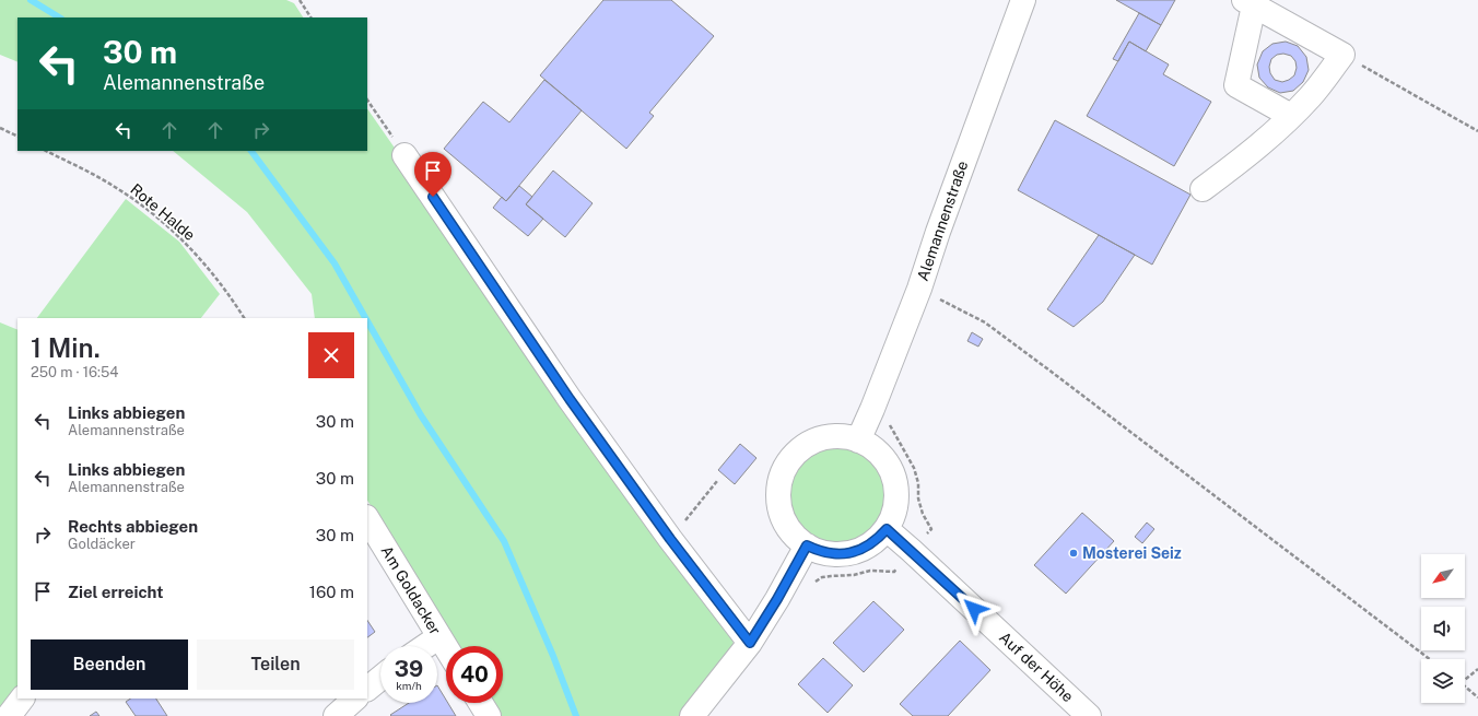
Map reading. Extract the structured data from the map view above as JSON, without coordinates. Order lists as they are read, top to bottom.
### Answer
{
  "streets": {
    "street": ["Alemannenstraße", "Am Goldacker", "Auf der Höhe"],
    "path": ["Rote Halde"]
  },
  "crossings": [
    ["Alemannenstraße", "Auf der Höhe"]
  ],
  "places": ["Mosterei Seiz"],
  "north": "bottom left",
  "page": {
    "turn": ["30 m", "Alemannenstraße"],
    "heading": ["1 Min.", "250 m · 16:54"],
    "list": [
      {
        "name": "Links abbiegen",
        "note": "Alemannenstraße",
        "value": "30 m"
      },
      {
        "name": "Links abbiegen",
        "note": "Alemannenstraße",
        "value": "30 m"
      },
      {
        "name": "Rechts abbiegen",
        "note": "Goldäcker",
        "value": "30 m"
      },
      {
        "name": "Ziel erreicht",
        "value": "160 m"
      }
    ],
    "buttons": ["Beenden", "Teilen"],
    "speed": "39 km/h",
    "limit": "40"
  }
}
